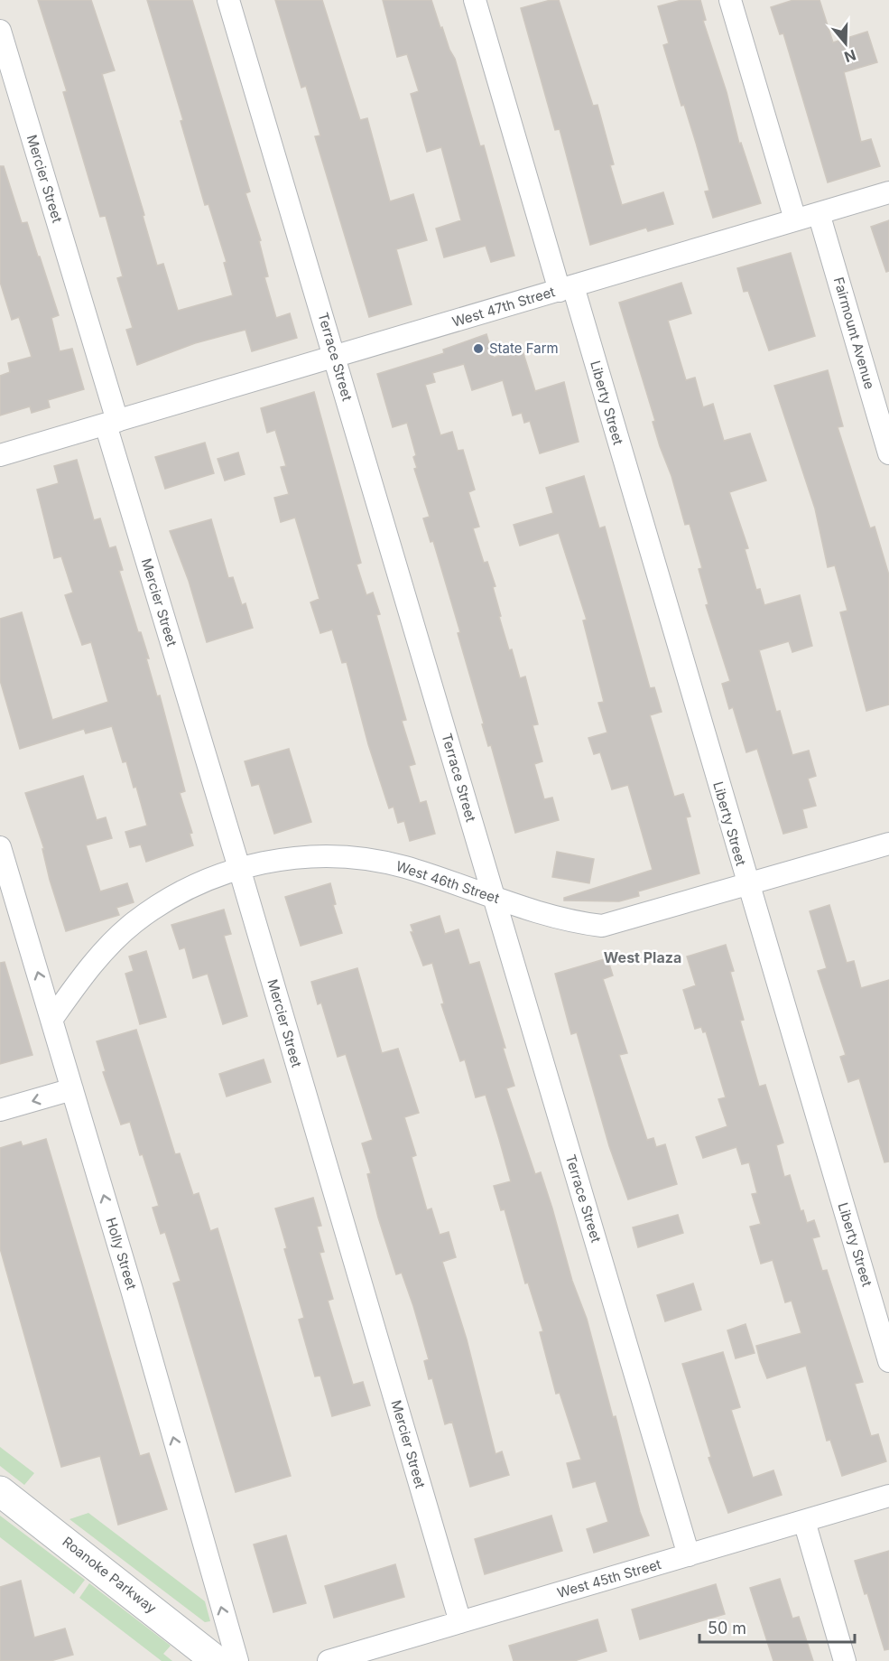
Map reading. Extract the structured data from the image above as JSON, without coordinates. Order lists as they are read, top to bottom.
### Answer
{
  "streets": {
    "street": [
      "Mercier Street",
      "West 47th Street",
      "Fairmount Avenue",
      "Terrace Street",
      "Liberty Street",
      "West 46th Street",
      "Holly Street",
      "Roanoke Parkway",
      "West 45th Street"
    ]
  },
  "crossings": [
    ["Mercier Street", "West 47th Street"],
    ["Mercier Street", "West 46th Street"],
    ["Mercier Street", "West 45th Street"],
    ["West 47th Street", "Fairmount Avenue"],
    ["West 47th Street", "Terrace Street"],
    ["West 47th Street", "Liberty Street"],
    ["Terrace Street", "West 46th Street"],
    ["Terrace Street", "West 45th Street"],
    ["Liberty Street", "West 46th Street"],
    ["West 46th Street", "Holly Street"]
  ],
  "one_way": ["Holly Street"],
  "districts": ["West Plaza"],
  "places": ["State Farm"],
  "scale_bar": "50 m",
  "north": "bottom"
}
